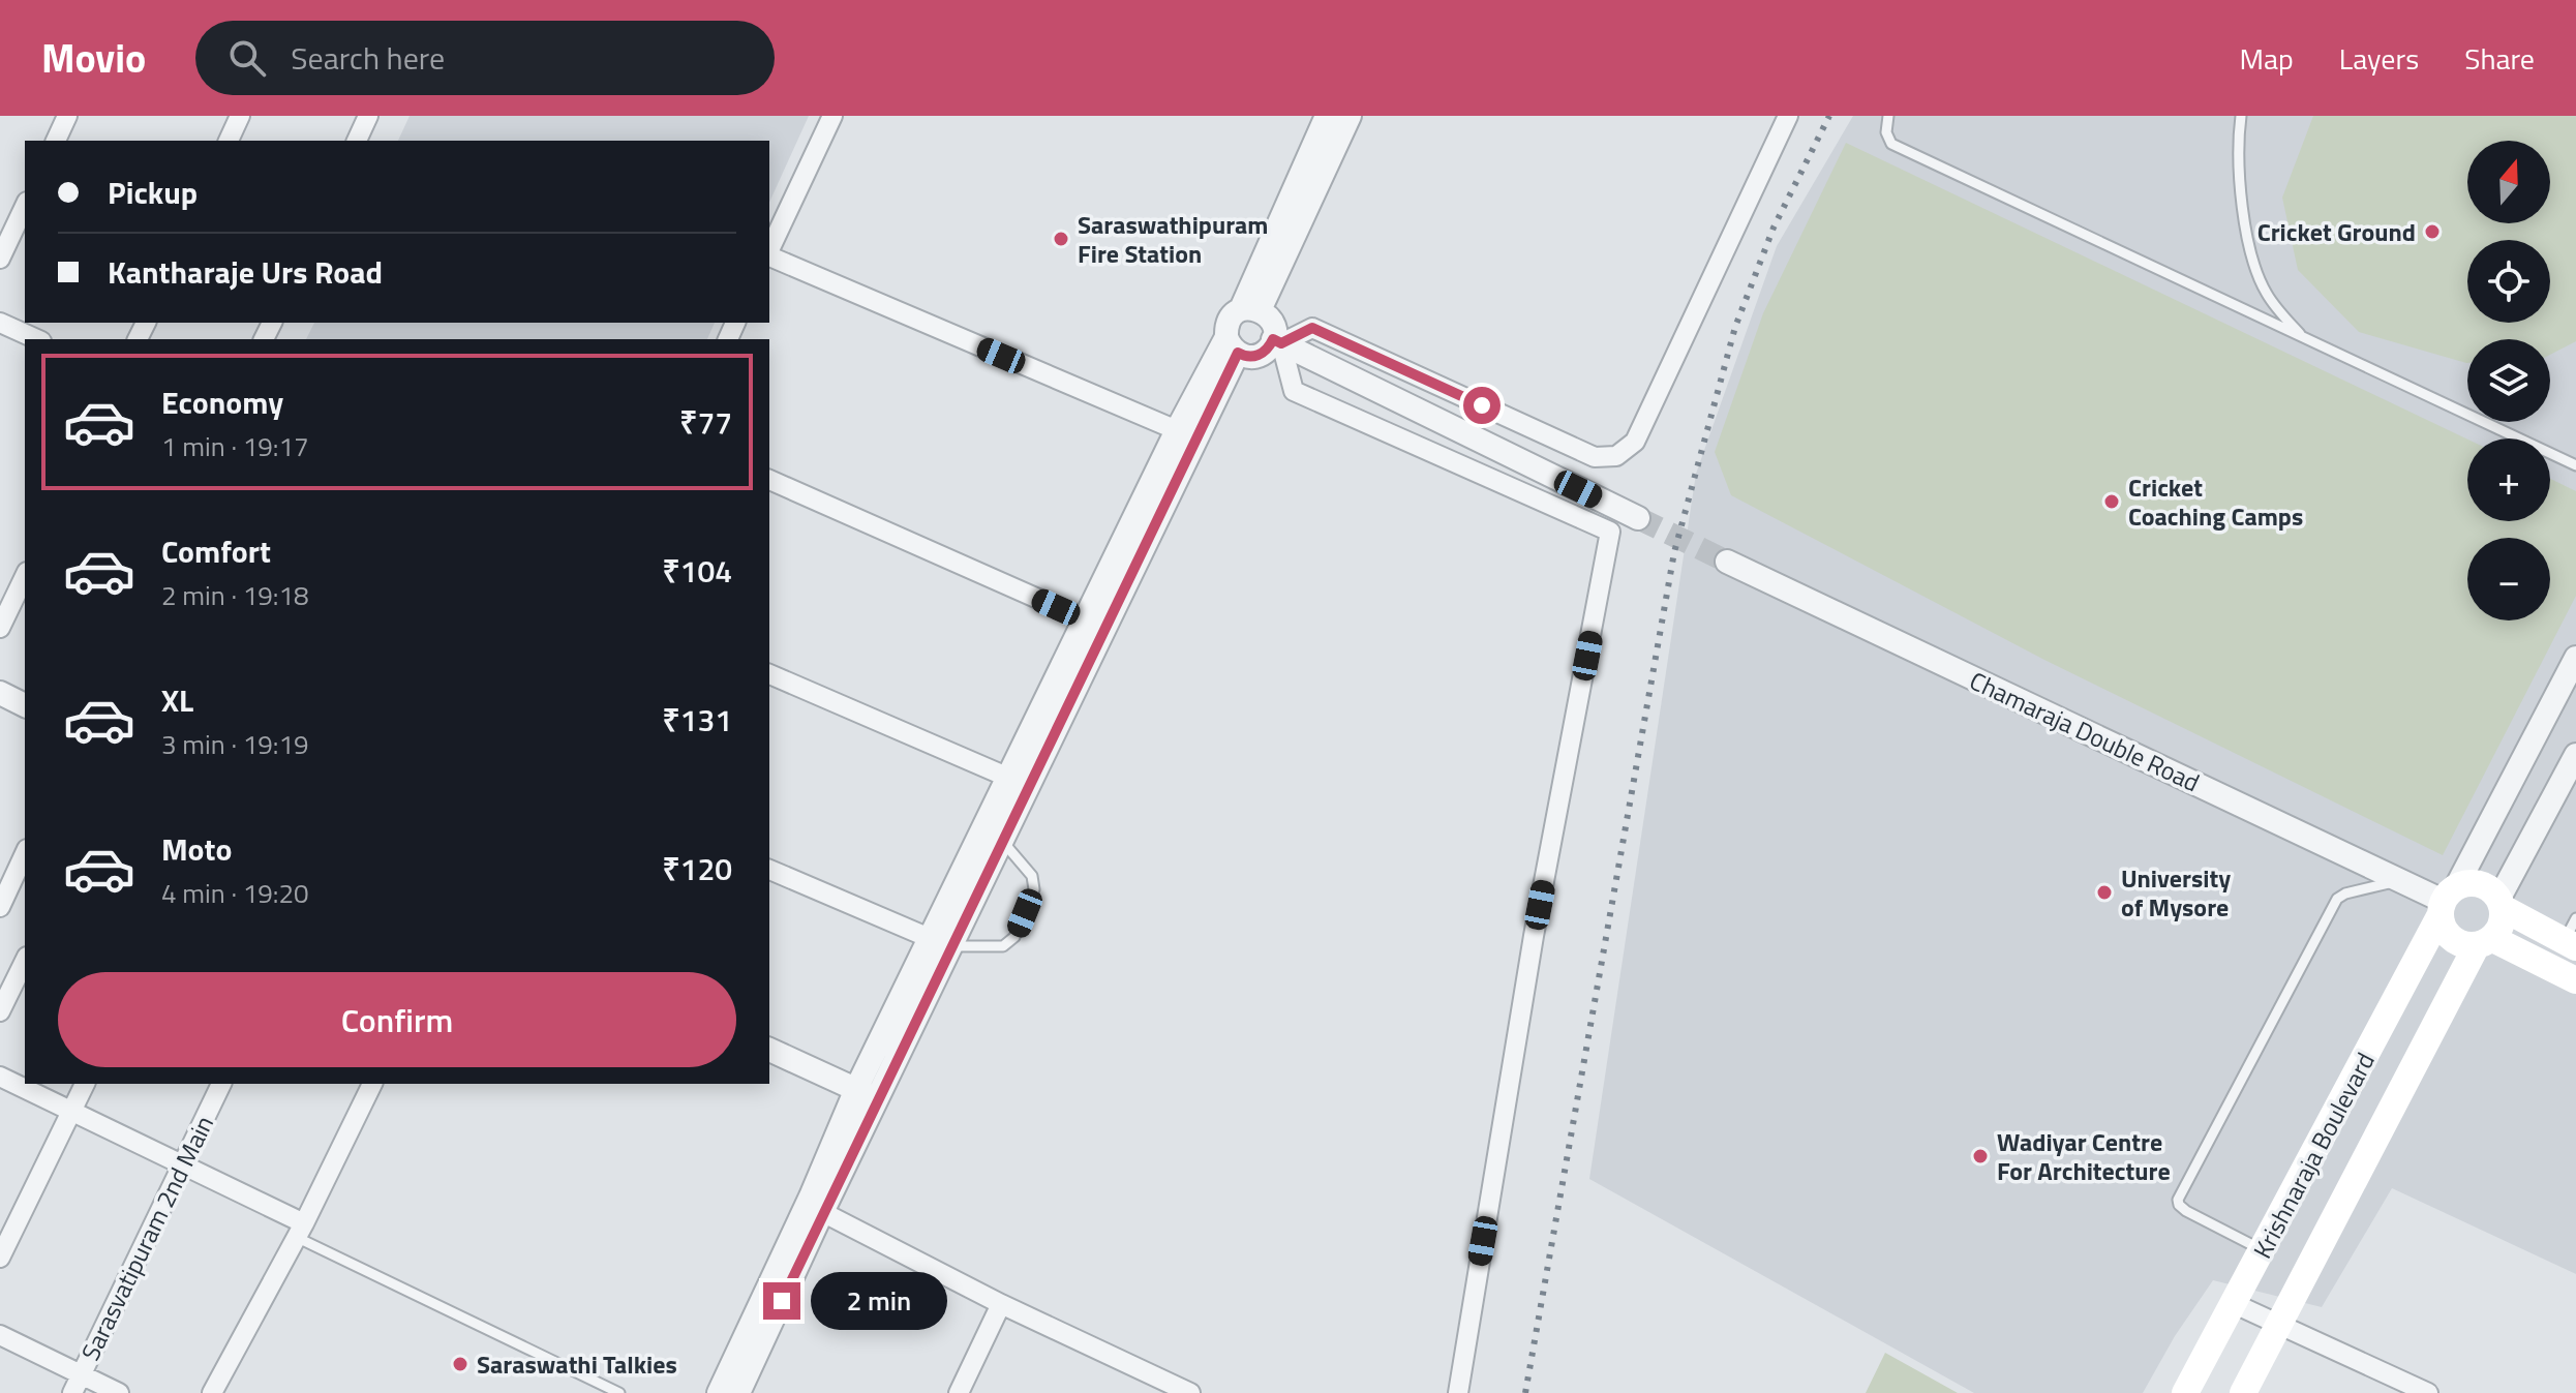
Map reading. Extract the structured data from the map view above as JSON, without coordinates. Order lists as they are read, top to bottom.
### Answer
{
  "streets": {
    "main road": ["Krishnaraja Boulevard"],
    "street": ["Chamaraja Double Road", "Sarasvatipuram 2nd Main"]
  },
  "crossings": [
    ["Chamaraja Double Road", "Krishnaraja Boulevard"]
  ],
  "places": [
    "Cricket Ground",
    "Saraswathipuram Fire Station",
    "Cricket Coaching Camps",
    "University of Mysore",
    "Wadiyar Centre For Architecture",
    "Saraswathi Talkies"
  ],
  "north": "top",
  "page": {
    "header": "Movio",
    "search": "Search here",
    "nav": ["Map", "Layers", "Share"],
    "map_buttons": ["+", "−"],
    "banner": ["Pickup", "Kantharaje Urs Road"],
    "list": [
      {
        "name": "Economy",
        "note": "1 min · 19:17",
        "value": "₹77"
      },
      {
        "name": "Comfort",
        "note": "2 min · 19:18",
        "value": "₹104"
      },
      {
        "name": "XL",
        "note": "3 min · 19:19",
        "value": "₹131"
      },
      {
        "name": "Moto",
        "note": "4 min · 19:20",
        "value": "₹120"
      }
    ],
    "buttons": "Confirm",
    "bubble": "2 min"
  }
}
